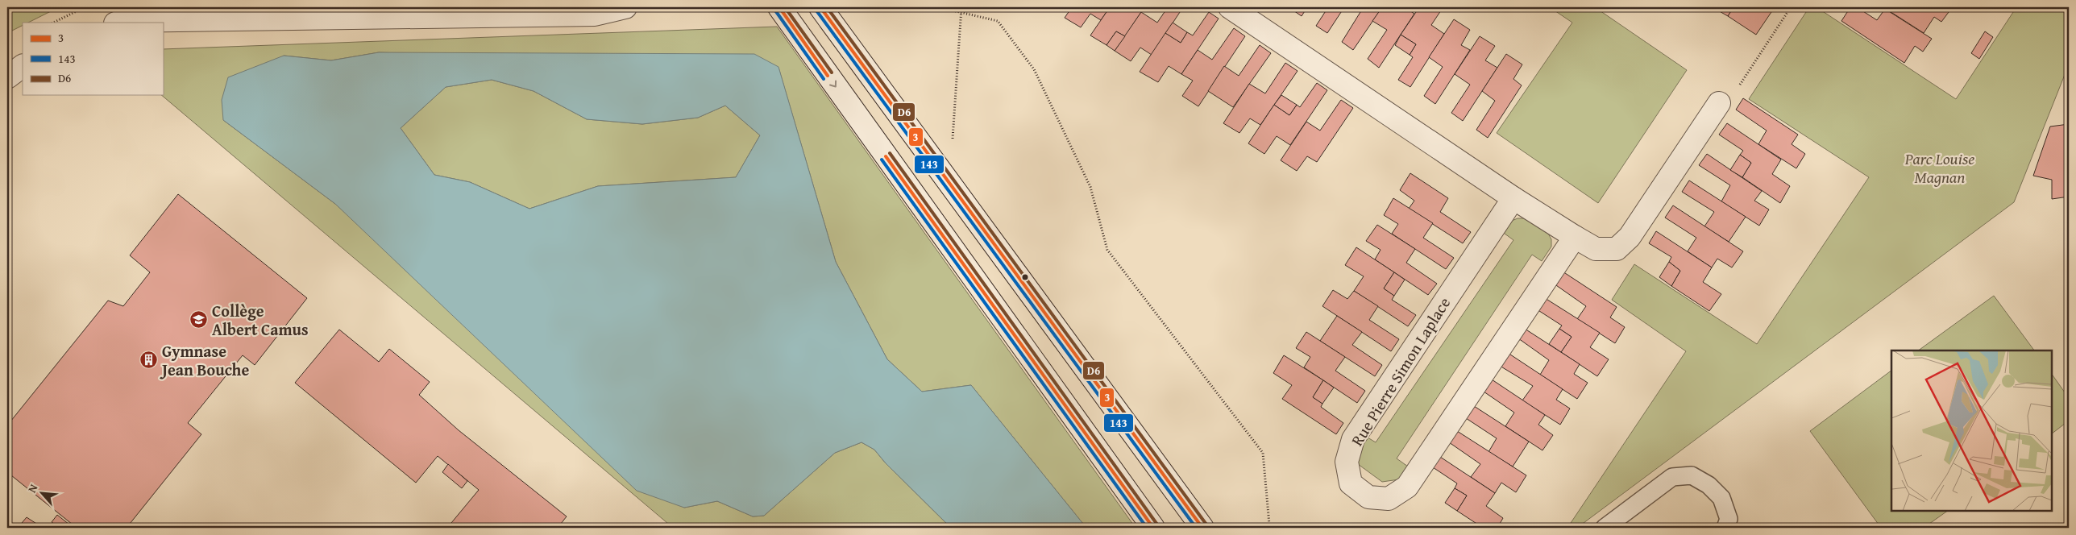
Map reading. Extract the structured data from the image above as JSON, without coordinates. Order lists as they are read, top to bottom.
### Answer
{
  "streets": {
    "street": ["Rue Pierre Simon Laplace"]
  },
  "parks": ["Parc Louise Magnan"],
  "places": {
    "school or university": ["Collège Albert Camus"],
    "building": ["Gymnase Jean Bouche"]
  },
  "lines": ["transit line 3", "transit line D6", "transit line 143"],
  "legend": ["3", "143", "D6"],
  "north": "top left"
}
